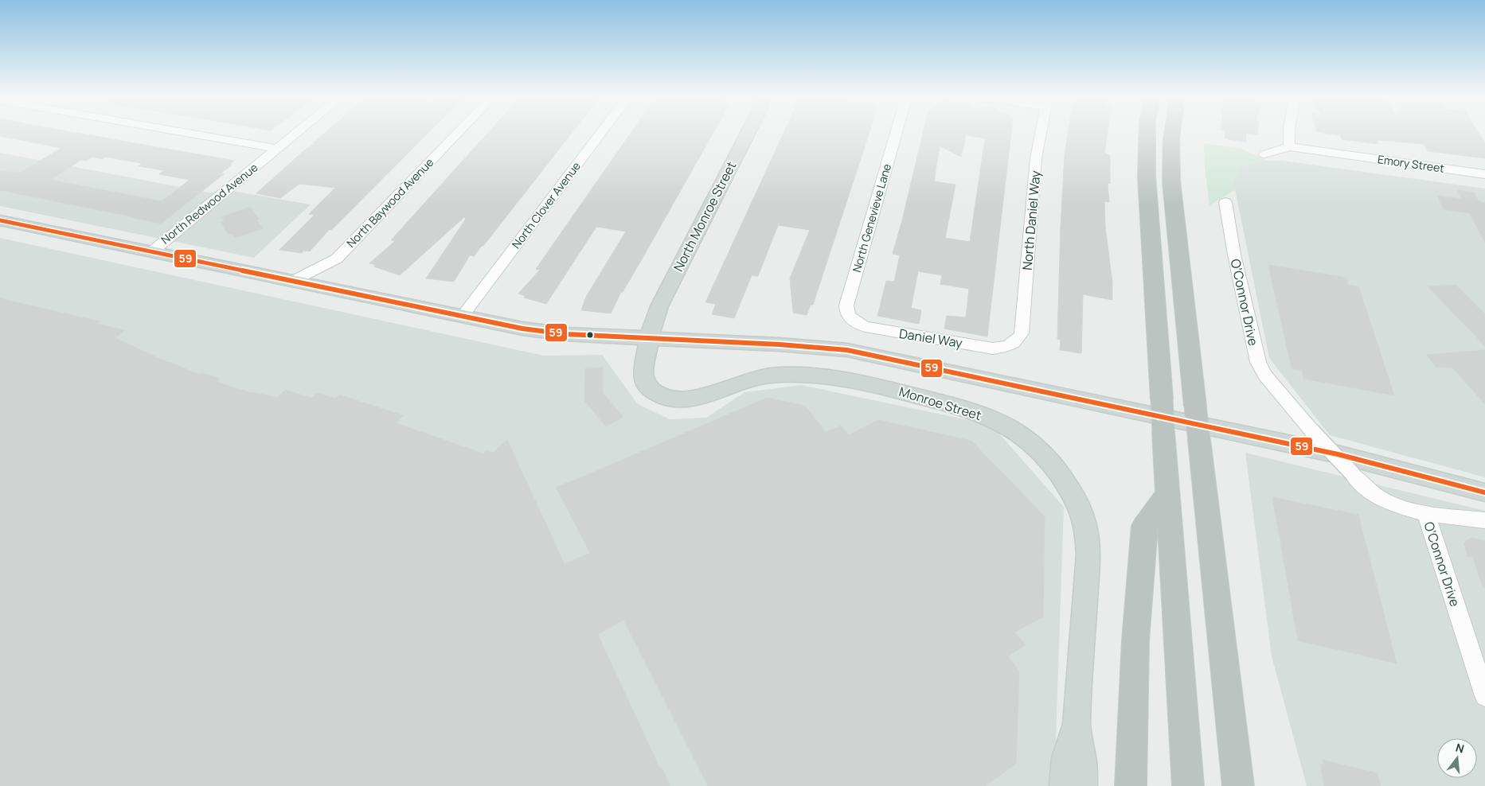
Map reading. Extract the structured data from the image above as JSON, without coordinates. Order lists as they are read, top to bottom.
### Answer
{
  "streets": {
    "main road": ["North Monroe Street", "Monroe Street"],
    "street": [
      "Emory Street",
      "North Baywood Avenue",
      "North Redwood Avenue",
      "North Clover Avenue",
      "North Genevieve Lane",
      "North Daniel Way",
      "O’Connor Drive",
      "Daniel Way"
    ]
  },
  "crossings": [
    ["North Monroe Street", "Monroe Street"],
    ["North Genevieve Lane", "Daniel Way"],
    ["North Daniel Way", "Daniel Way"]
  ],
  "lines": ["transit line 59"],
  "north": "top"
}
